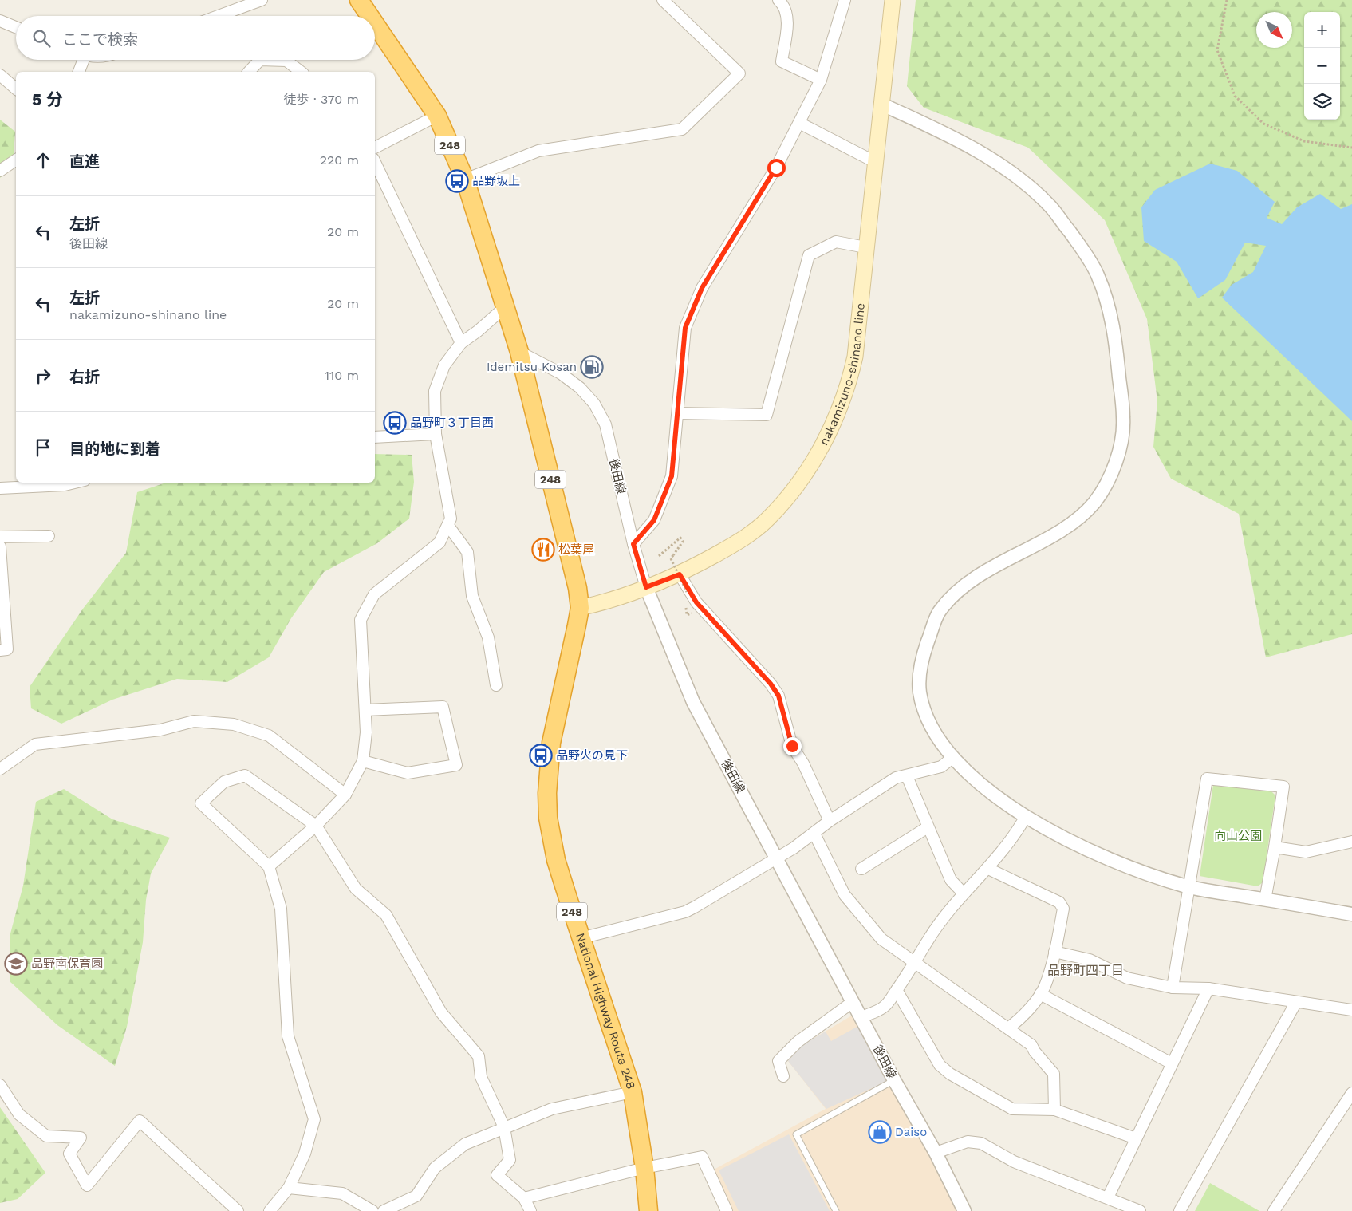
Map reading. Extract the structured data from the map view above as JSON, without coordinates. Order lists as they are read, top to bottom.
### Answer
{
  "streets": {
    "highway": ["248", "National Highway Route 248"],
    "main road": ["nakamizuno-shinano line"],
    "street": ["後田線"]
  },
  "crossings": [
    ["nakamizuno-shinano line", "後田線"],
    ["nakamizuno-shinano line", "National Highway Route 248"],
    ["後田線", "National Highway Route 248"]
  ],
  "districts": ["品野町四丁目"],
  "parks": ["向山公園"],
  "places": {
    "bus stop": ["品野坂上", "品野町３丁目西", "品野火の見下"],
    "fuel station": ["Idemitsu Kosan"],
    "restaurant": ["松葉屋"],
    "school or university": ["品野南保育園"],
    "shop": ["Daiso"]
  },
  "north": "bottom right",
  "page": {
    "map_buttons": ["+", "−"],
    "search": "ここで検索",
    "heading": ["5 分", "徒歩 · 370 m"],
    "list": [
      ["直進", "220 m"],
      ["左折", "後田線", "20 m"],
      ["左折", "nakamizuno-shinano line", "20 m"],
      ["右折", "110 m"],
      "目的地に到着"
    ]
  }
}
